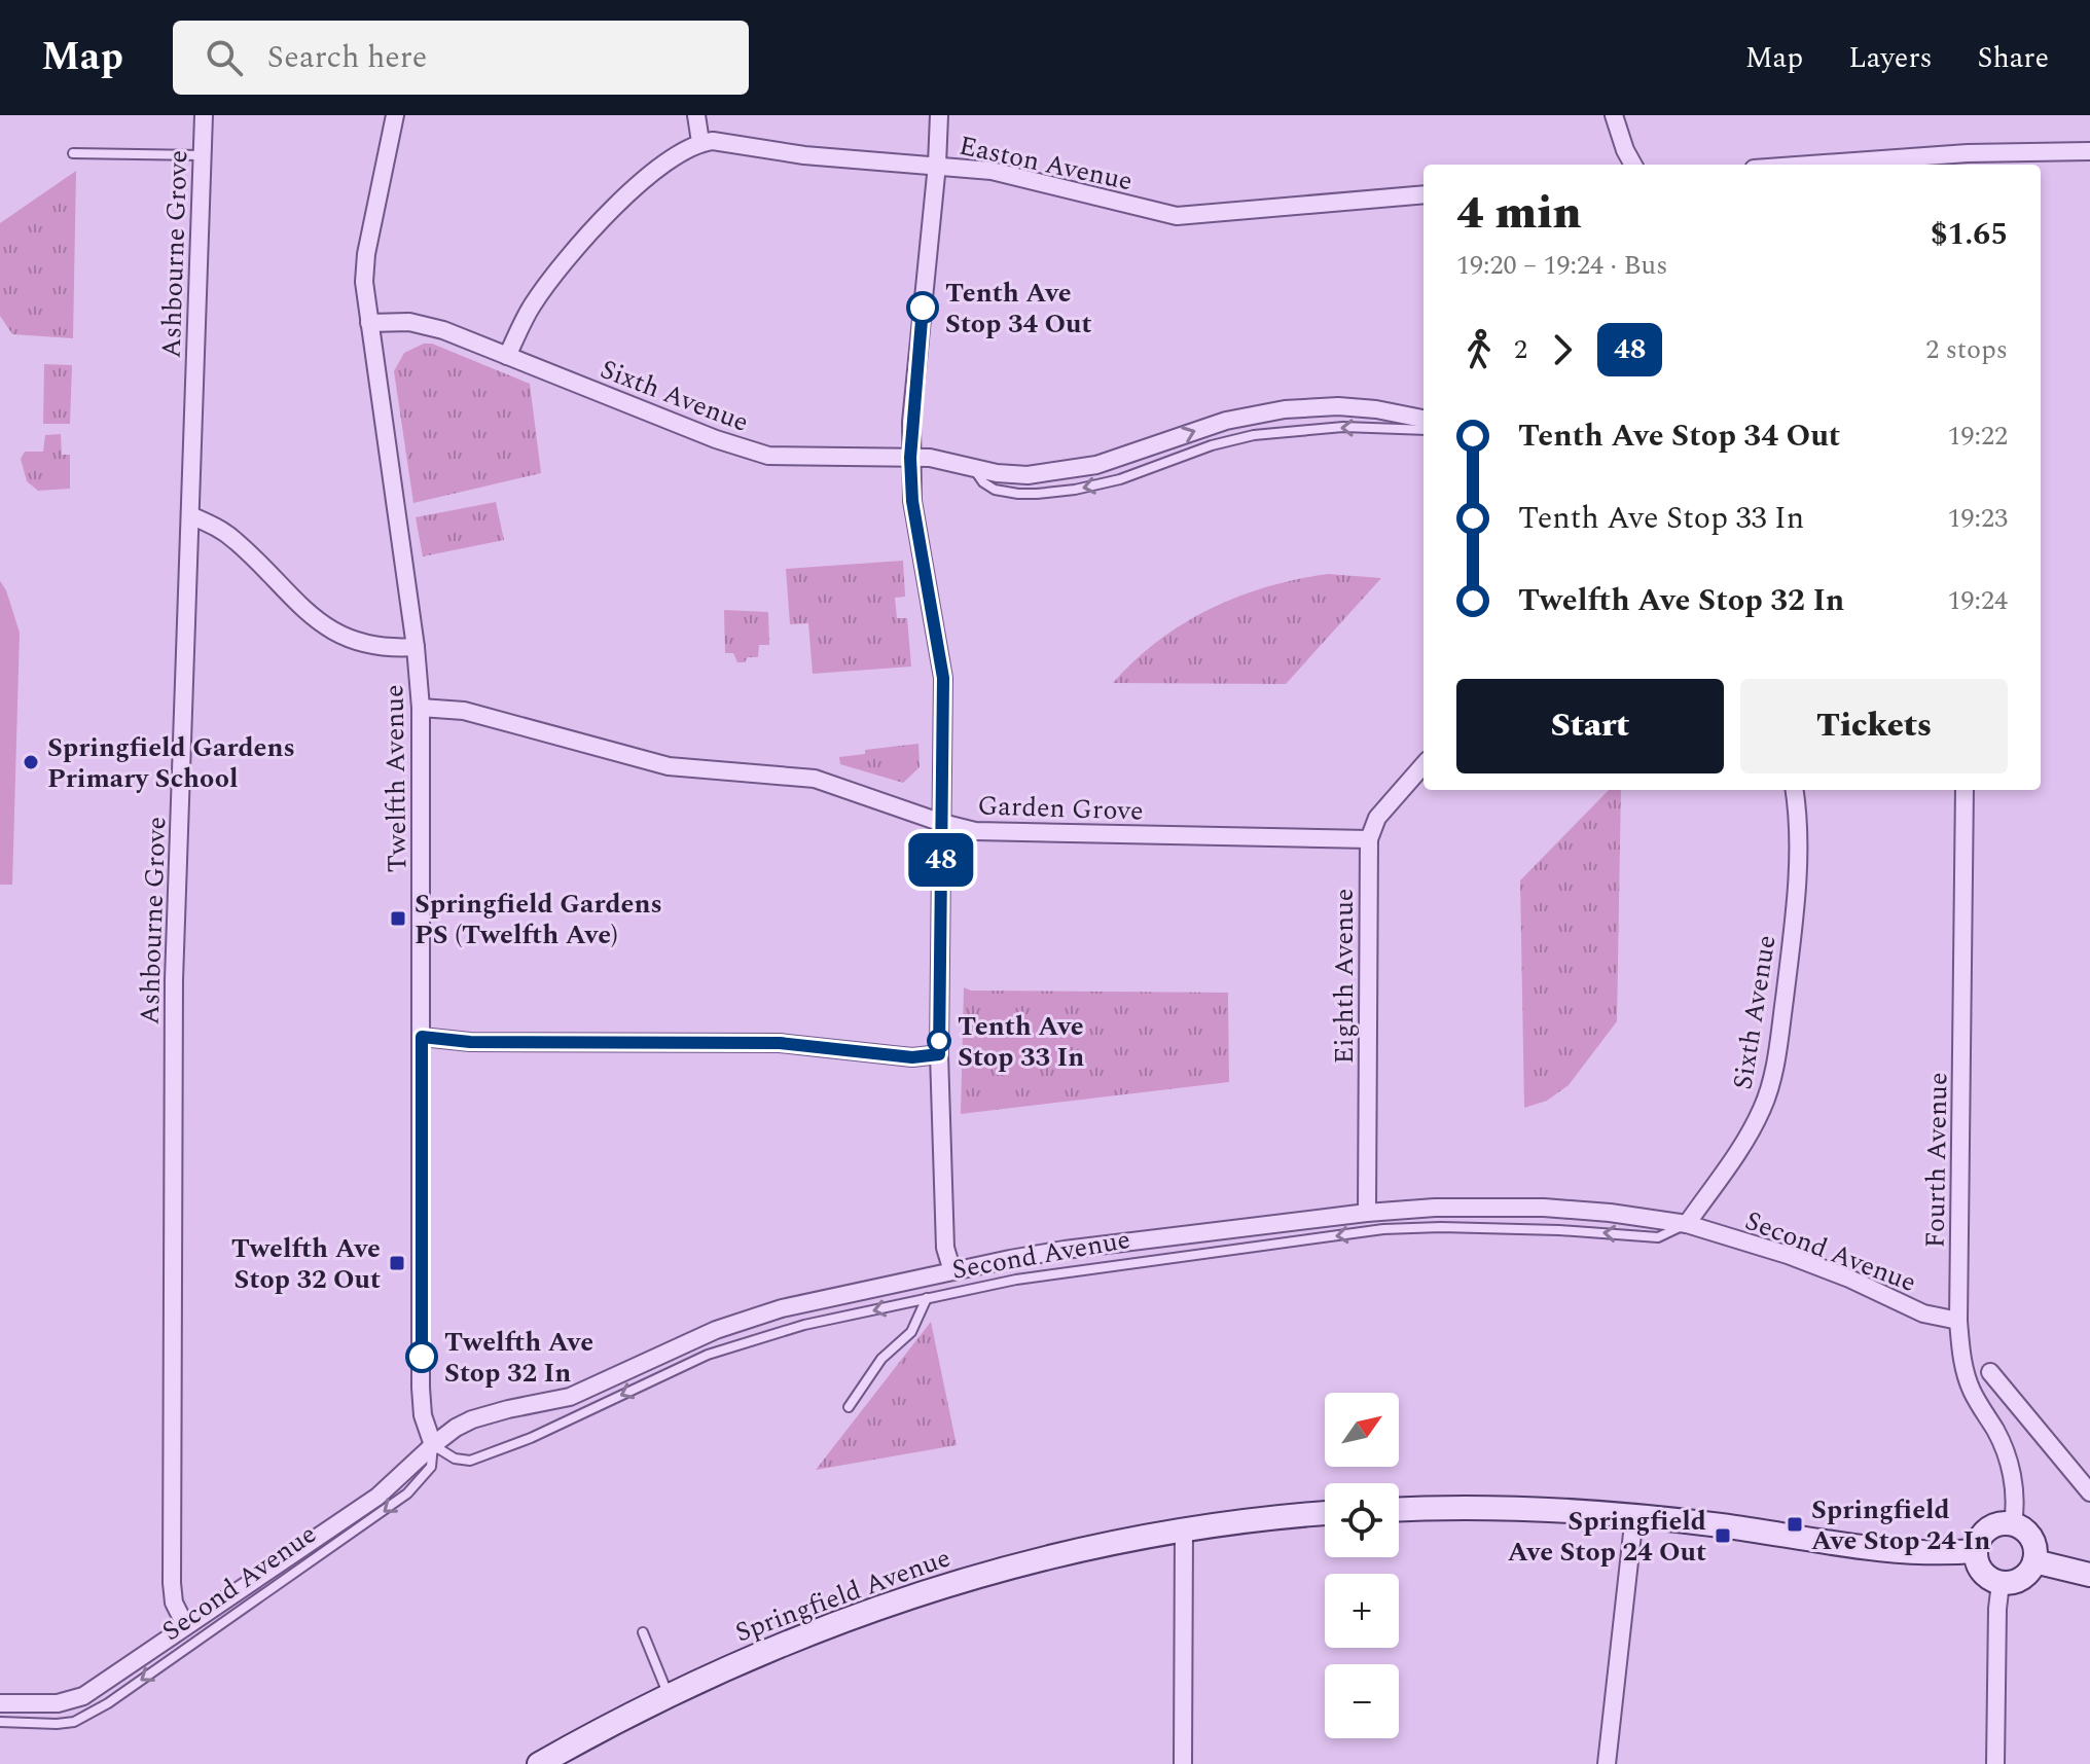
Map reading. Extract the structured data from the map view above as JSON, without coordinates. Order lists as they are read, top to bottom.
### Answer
{
  "streets": {
    "street": [
      "Easton Avenue",
      "Ashbourne Grove",
      "Sixth Avenue",
      "Twelfth Avenue",
      "Garden Grove",
      "Eighth Avenue",
      "Fourth Avenue",
      "Second Avenue",
      "Springfield Avenue"
    ]
  },
  "crossings": [
    ["Ashbourne Grove", "Second Avenue"],
    ["Sixth Avenue", "Twelfth Avenue"],
    ["Sixth Avenue", "Second Avenue"],
    ["Twelfth Avenue", "Garden Grove"],
    ["Twelfth Avenue", "Second Avenue"],
    ["Garden Grove", "Eighth Avenue"],
    ["Eighth Avenue", "Second Avenue"],
    ["Fourth Avenue", "Second Avenue"]
  ],
  "places": {
    "other": [
      "Tenth Ave Stop 34 Out",
      "Springfield Gardens Primary School",
      "Tenth Ave Stop 33 In",
      "Twelfth Ave Stop 32 In"
    ],
    "transit": [
      "Springfield Gardens PS (Twelfth Ave)",
      "Twelfth Ave Stop 32 Out",
      "Springfield Ave Stop 24 In",
      "Springfield Ave Stop 24 Out"
    ]
  },
  "lines": ["bus line 48"],
  "north": "top right",
  "page": {
    "header": "Map",
    "search": "Search here",
    "nav": ["Map", "Layers", "Share"],
    "on_map": "48",
    "heading": ["4 min", "19:20 – 19:24 · Bus", "$1.65"],
    "legs": ["2", "48", "2 stops"],
    "list": [
      {
        "name": "Tenth Ave Stop 34 Out",
        "value": "19:22"
      },
      {
        "name": "Tenth Ave Stop 33 In",
        "value": "19:23"
      },
      {
        "name": "Twelfth Ave Stop 32 In",
        "value": "19:24"
      }
    ],
    "buttons": ["Start", "Tickets"],
    "map_buttons": ["+", "−"]
  }
}
